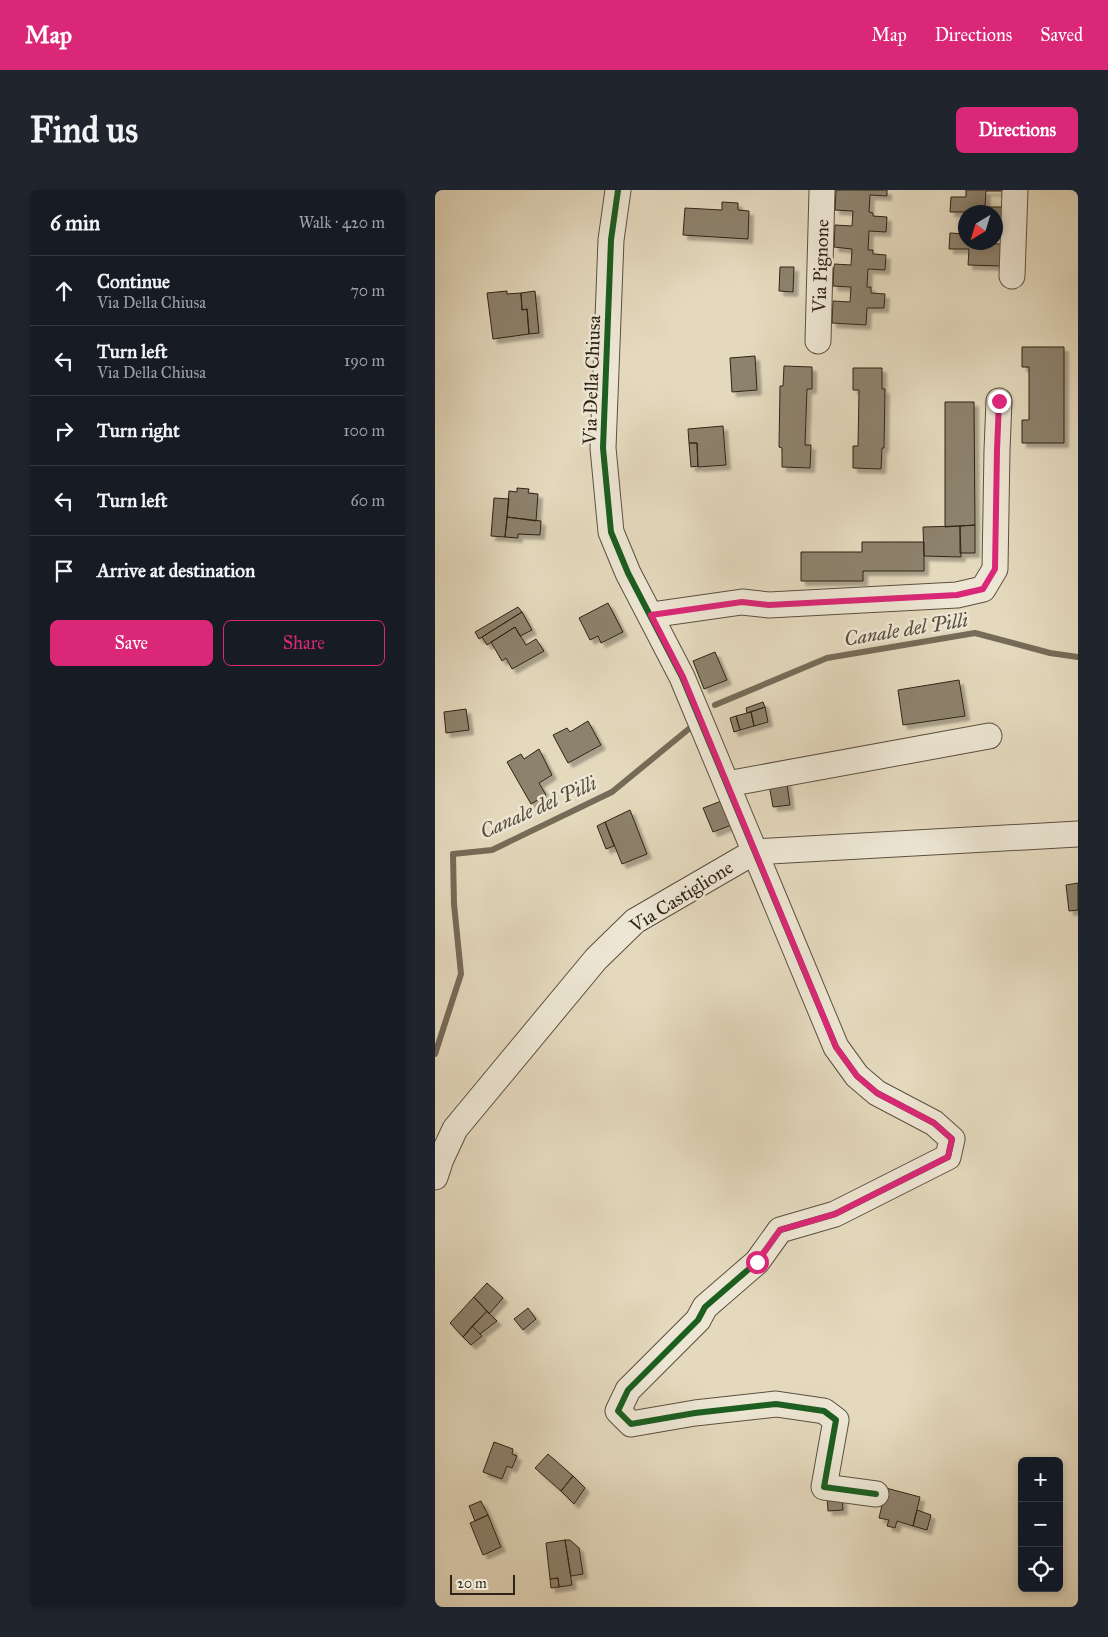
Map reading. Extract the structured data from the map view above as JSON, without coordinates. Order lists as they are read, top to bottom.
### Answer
{
  "streets": {
    "street": ["Via Pignone", "Via Della Chiusa", "Via Castiglione"]
  },
  "crossings": [
    ["Via Della Chiusa", "Via Castiglione"]
  ],
  "water": ["Canale del Pilli"],
  "scale_bar": "20 m",
  "north": "bottom left",
  "page": {
    "header": "Map",
    "nav": ["Map", "Directions", "Saved"],
    "buttons": [
      "Directions",
      ["Save", "Share"]
    ],
    "title": "Find us",
    "heading": ["6 min", "Walk · 420 m"],
    "list": [
      ["Continue", "Via Della Chiusa", "70 m"],
      ["Turn left", "Via Della Chiusa", "190 m"],
      ["Turn right", "100 m"],
      ["Turn left", "60 m"],
      "Arrive at destination"
    ],
    "map_buttons": ["+", "−"],
    "scale": "20 m"
  }
}
